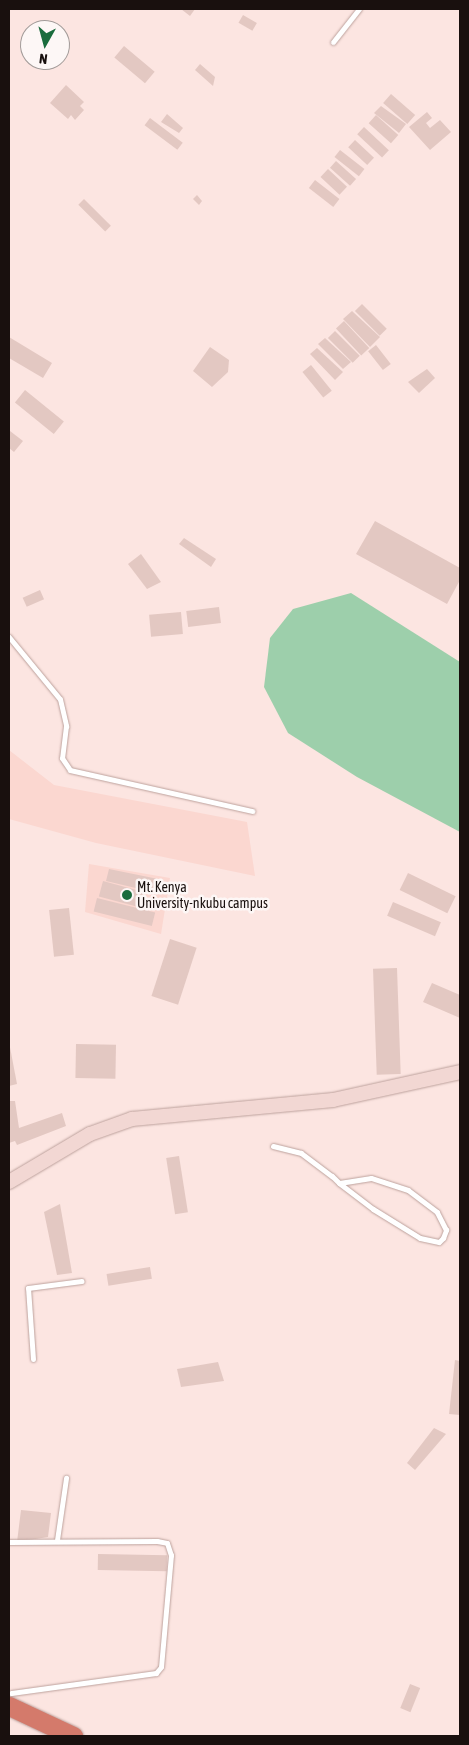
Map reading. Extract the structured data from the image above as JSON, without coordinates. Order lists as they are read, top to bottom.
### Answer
{
  "places": ["Mt. Kenya University-nkubu campus"],
  "north": "bottom"
}
